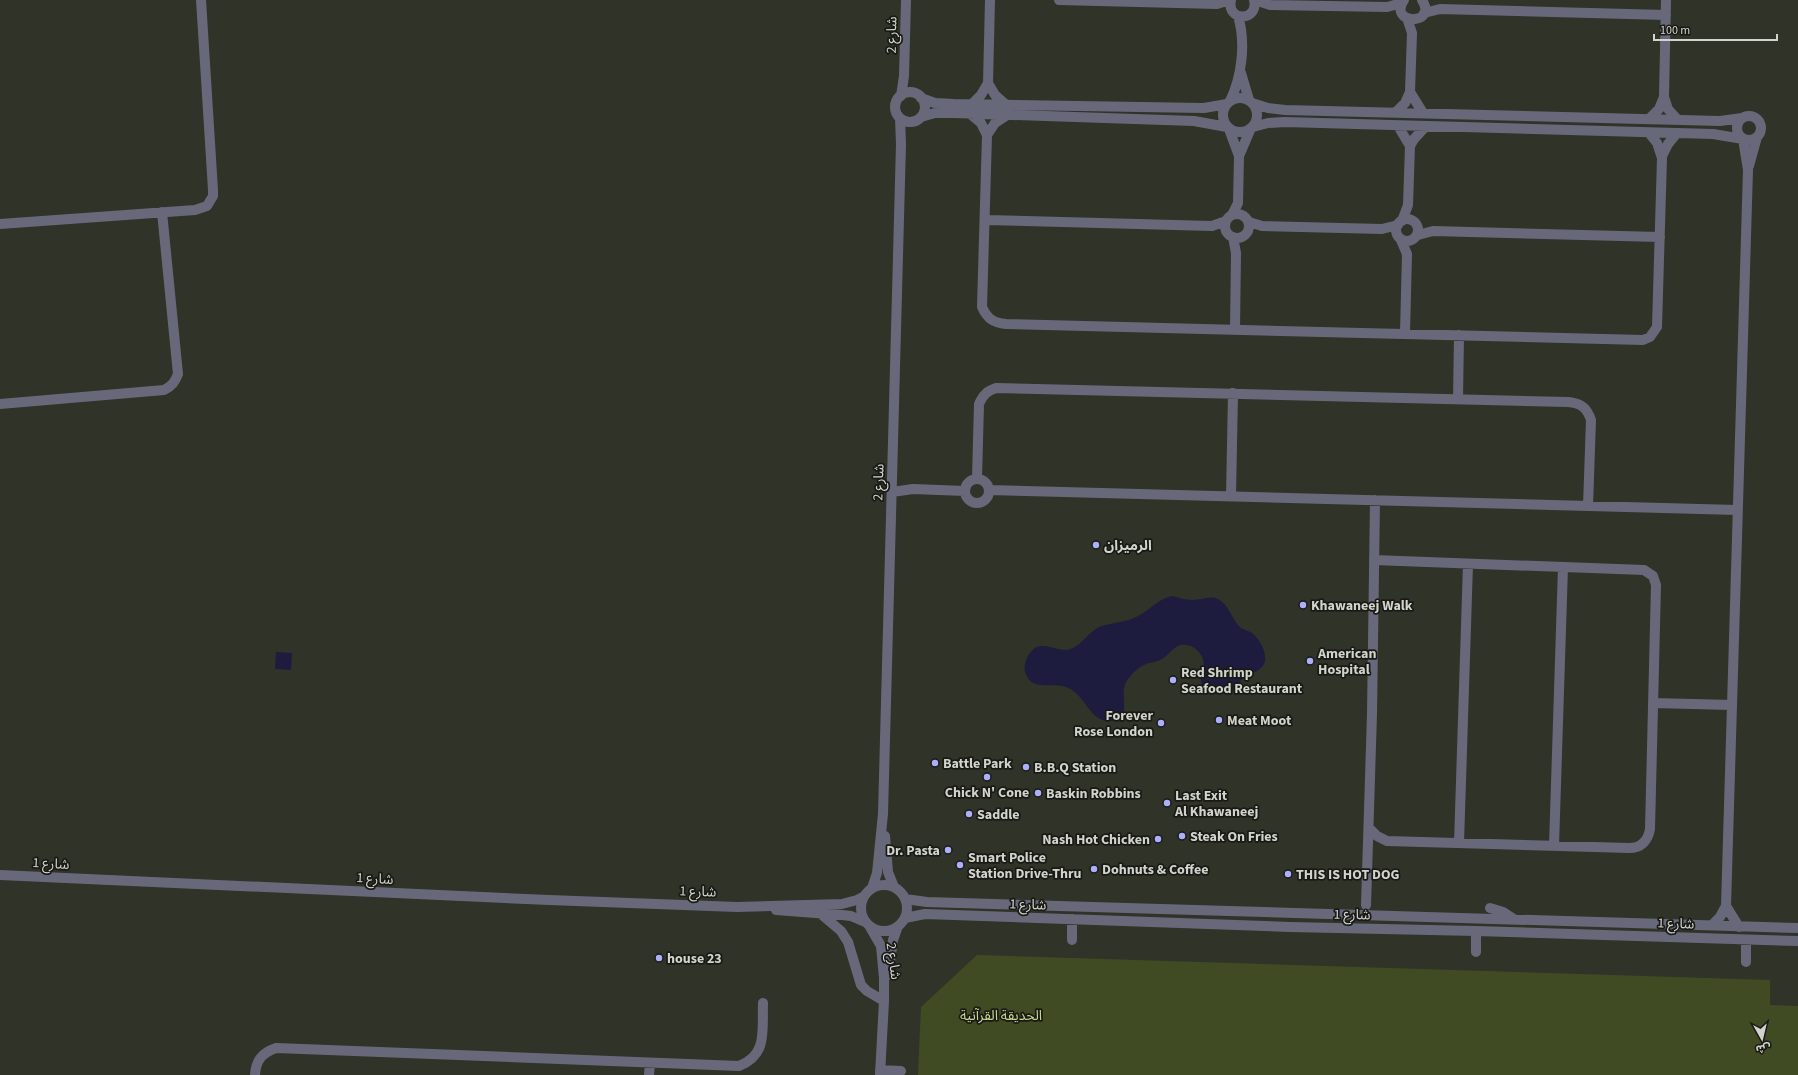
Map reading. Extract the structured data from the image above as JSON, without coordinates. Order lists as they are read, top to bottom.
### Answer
{
  "streets": {
    "street": ["شارع 2", "شارع 1"]
  },
  "crossings": [
    ["شارع 2", "شارع 1"]
  ],
  "parks": ["الحديقة القرآنية"],
  "places": [
    "الرميزان",
    "Khawaneej Walk",
    "American Hospital",
    "Red Shrimp Seafood Restaurant",
    "Meat Moot",
    "Forever Rose London",
    "Battle Park",
    "B.B.Q Station",
    "Chick N' Cone",
    "Baskin Robbins",
    "Last Exit Al Khawaneej",
    "Saddle",
    "Steak On Fries",
    "Nash Hot Chicken",
    "Dr. Pasta",
    "Smart Police Station Drive-Thru",
    "Dohnuts & Coffee",
    "THIS IS HOT DOG",
    "house 23"
  ],
  "scale_bar": "100 m",
  "north": "bottom"
}
